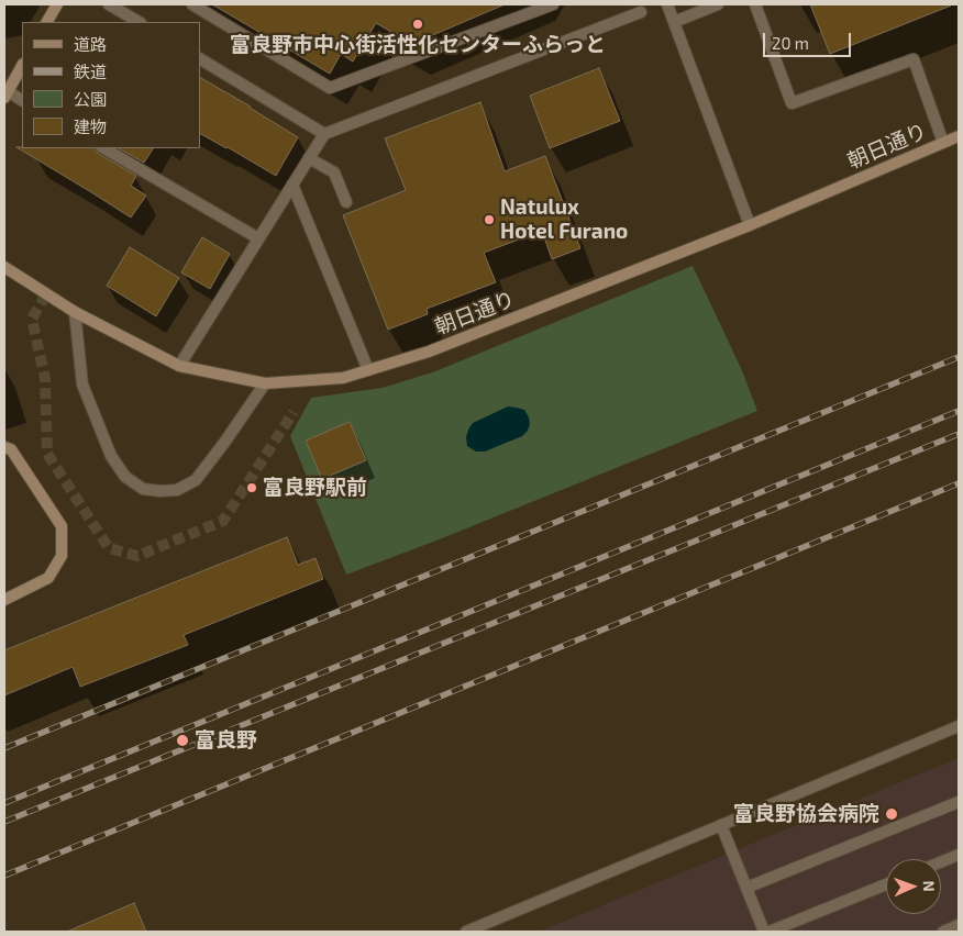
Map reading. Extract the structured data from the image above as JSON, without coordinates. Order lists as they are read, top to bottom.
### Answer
{
  "streets": {
    "street": ["朝日通り"]
  },
  "places": [
    "富良野市中心街活性化センターふらっと",
    "Natulux Hotel Furano",
    "富良野駅前",
    "富良野",
    "富良野協会病院"
  ],
  "legend": [
    "道路",
    "鉄道",
    "公園",
    "建物"
  ],
  "scale_bar": "20 m",
  "north": "right"
}
